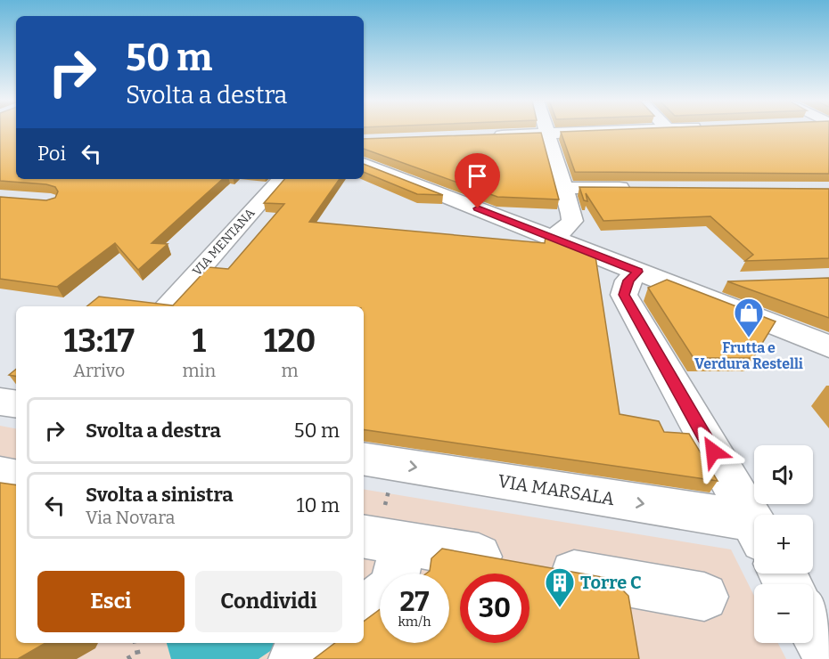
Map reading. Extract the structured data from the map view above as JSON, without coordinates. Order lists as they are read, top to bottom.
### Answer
{
  "streets": {
    "street": ["VIA MENTANA", "VIA MARSALA"]
  },
  "places": {
    "shop": ["Frutta e Verdura Restelli"],
    "building": ["Torre C"]
  },
  "page": {
    "turn": ["50 m", "Svolta a destra"],
    "then": "Poi",
    "eta": [
      "13:17",
      "Arrivo",
      "1",
      "min",
      "120",
      "m"
    ],
    "list": [
      {
        "name": "Svolta a destra",
        "value": "50 m"
      },
      {
        "name": "Svolta a sinistra",
        "note": "Via Novara",
        "value": "10 m"
      }
    ],
    "map_buttons": ["+", "−"],
    "buttons": ["Esci", "Condividi"],
    "speed": "27 km/h",
    "limit": "30"
  }
}
